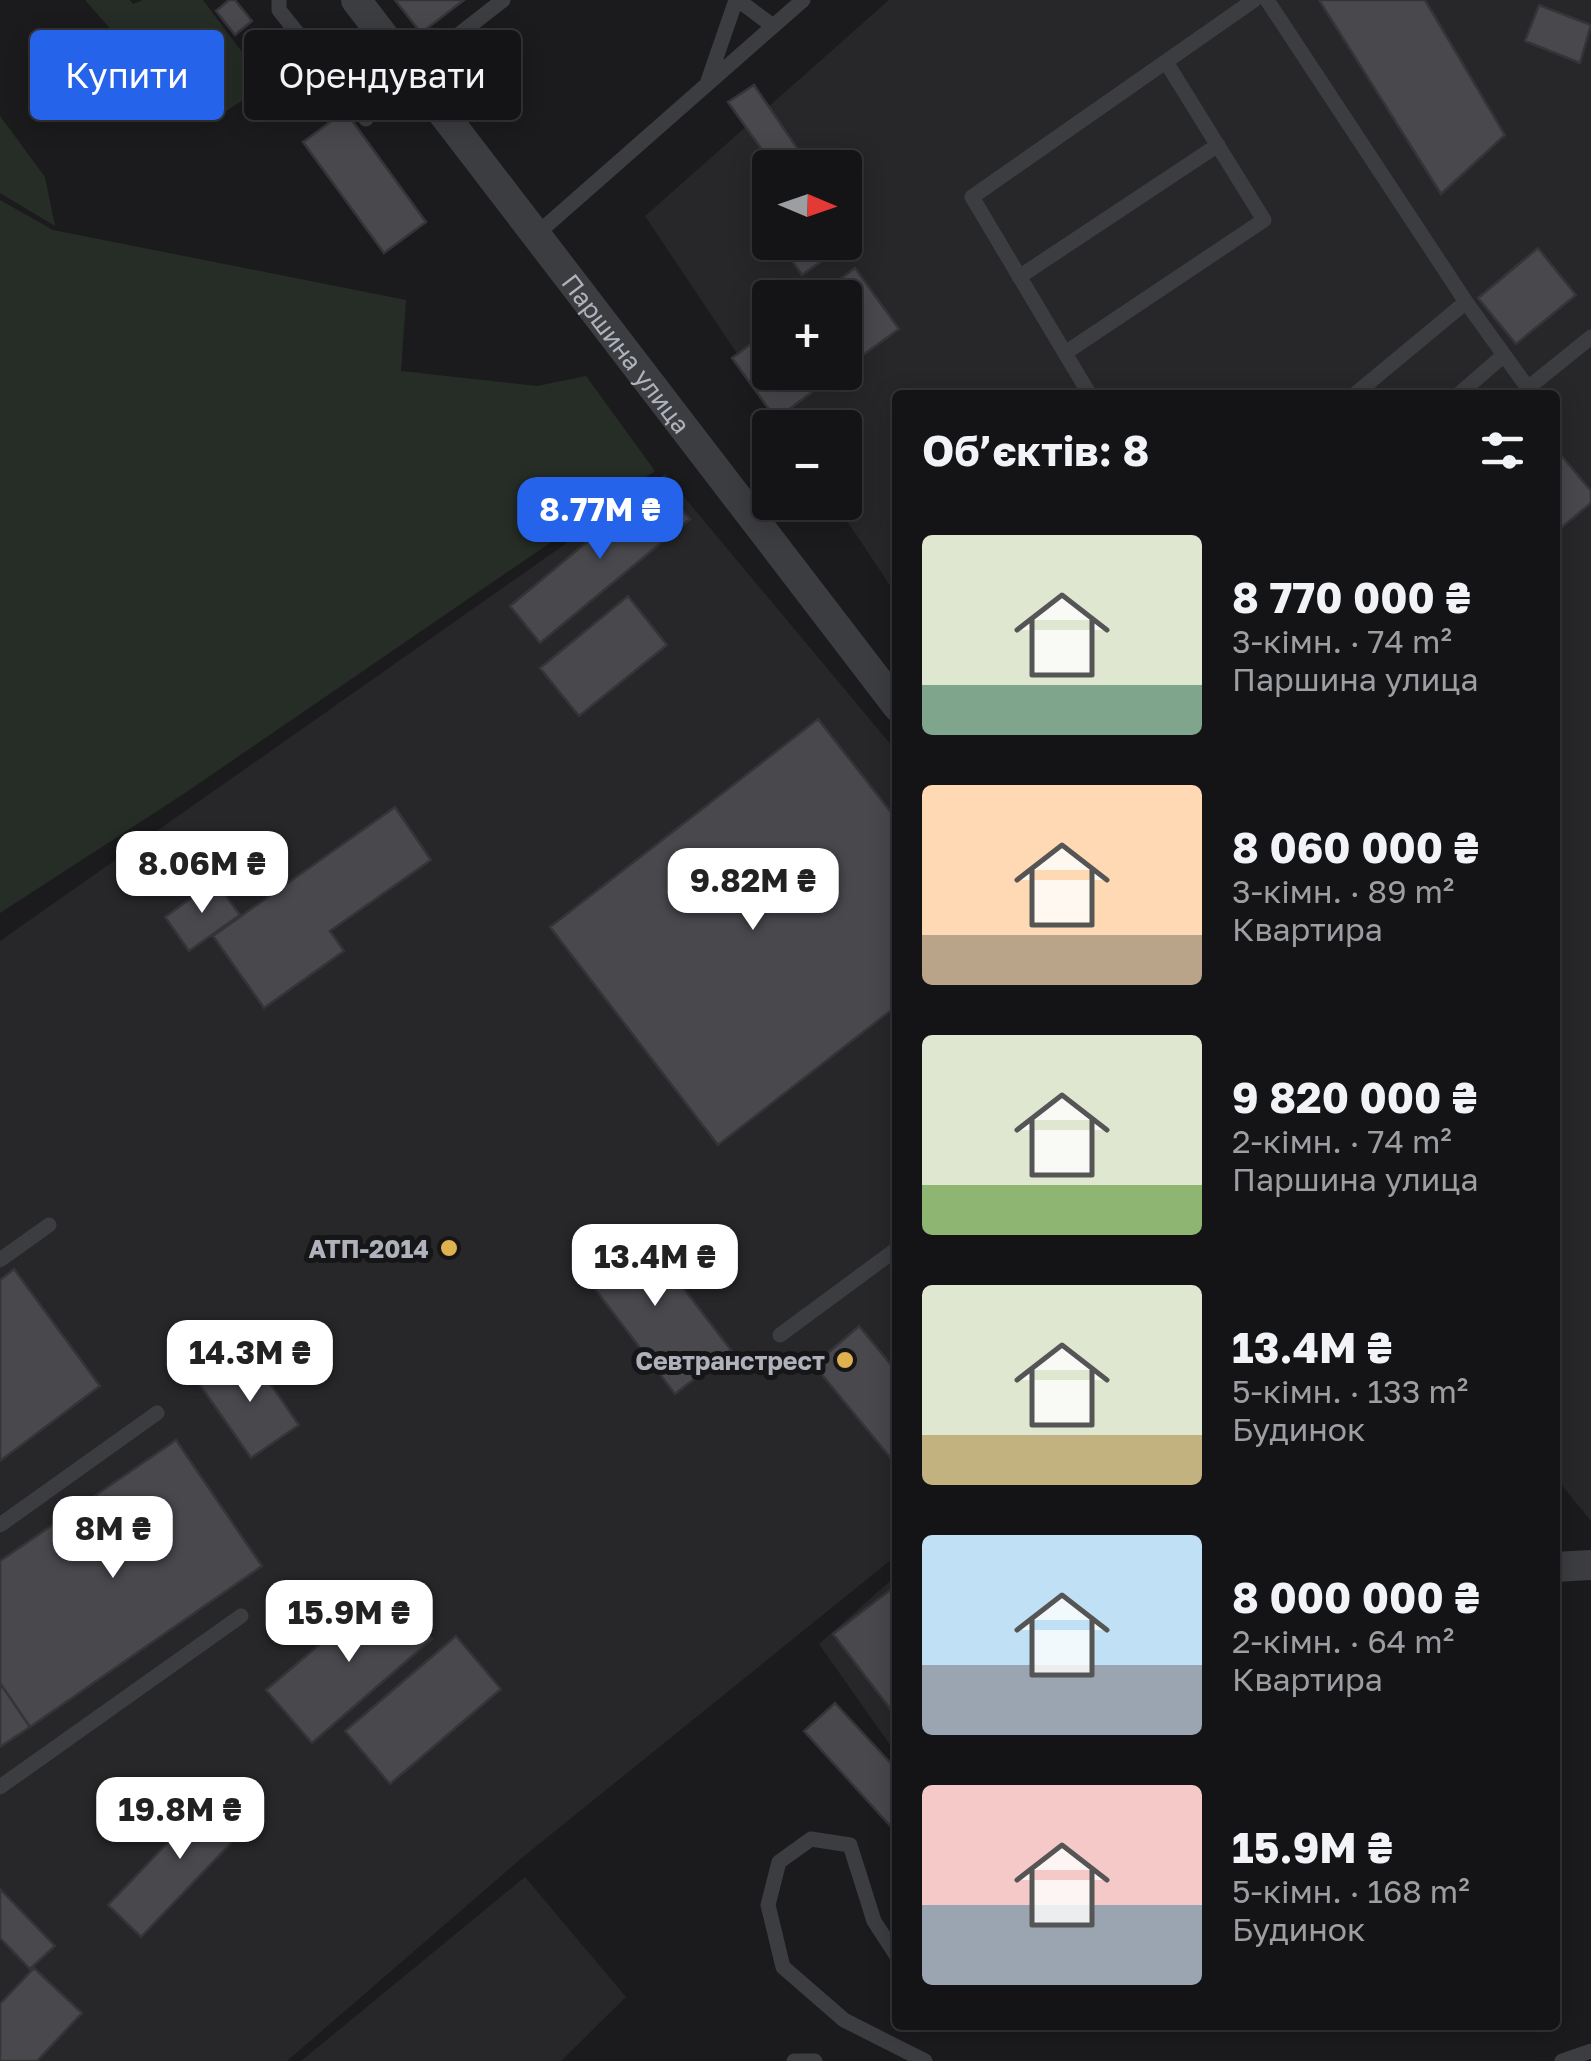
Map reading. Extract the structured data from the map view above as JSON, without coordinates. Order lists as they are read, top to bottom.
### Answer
{
  "streets": {
    "street": ["Паршина улица"]
  },
  "places": ["АТП-2014", "Севтранстрест"],
  "north": "right",
  "page": {
    "chip": ["Купити", "Орендувати"],
    "map_buttons": ["+", "−"],
    "heading": "Об’єктів: 8",
    "price": [
      "8.77M ₴",
      "8.06M ₴",
      "9.82M ₴",
      "13.4M ₴",
      "14.3M ₴",
      "8M ₴",
      "15.9M ₴",
      "19.8M ₴"
    ],
    "list": [
      {
        "name": "8 770 000 ₴",
        "note": "3-кімн. · 74 m² · Паршина улица"
      },
      {
        "name": "8 060 000 ₴",
        "note": "3-кімн. · 89 m² · Квартира"
      },
      {
        "name": "9 820 000 ₴",
        "note": "2-кімн. · 74 m² · Паршина улица"
      },
      {
        "name": "13.4M ₴",
        "note": "5-кімн. · 133 m² · Будинок"
      },
      {
        "name": "8 000 000 ₴",
        "note": "2-кімн. · 64 m² · Квартира"
      },
      {
        "name": "15.9M ₴",
        "note": "5-кімн. · 168 m² · Будинок"
      }
    ]
  }
}
